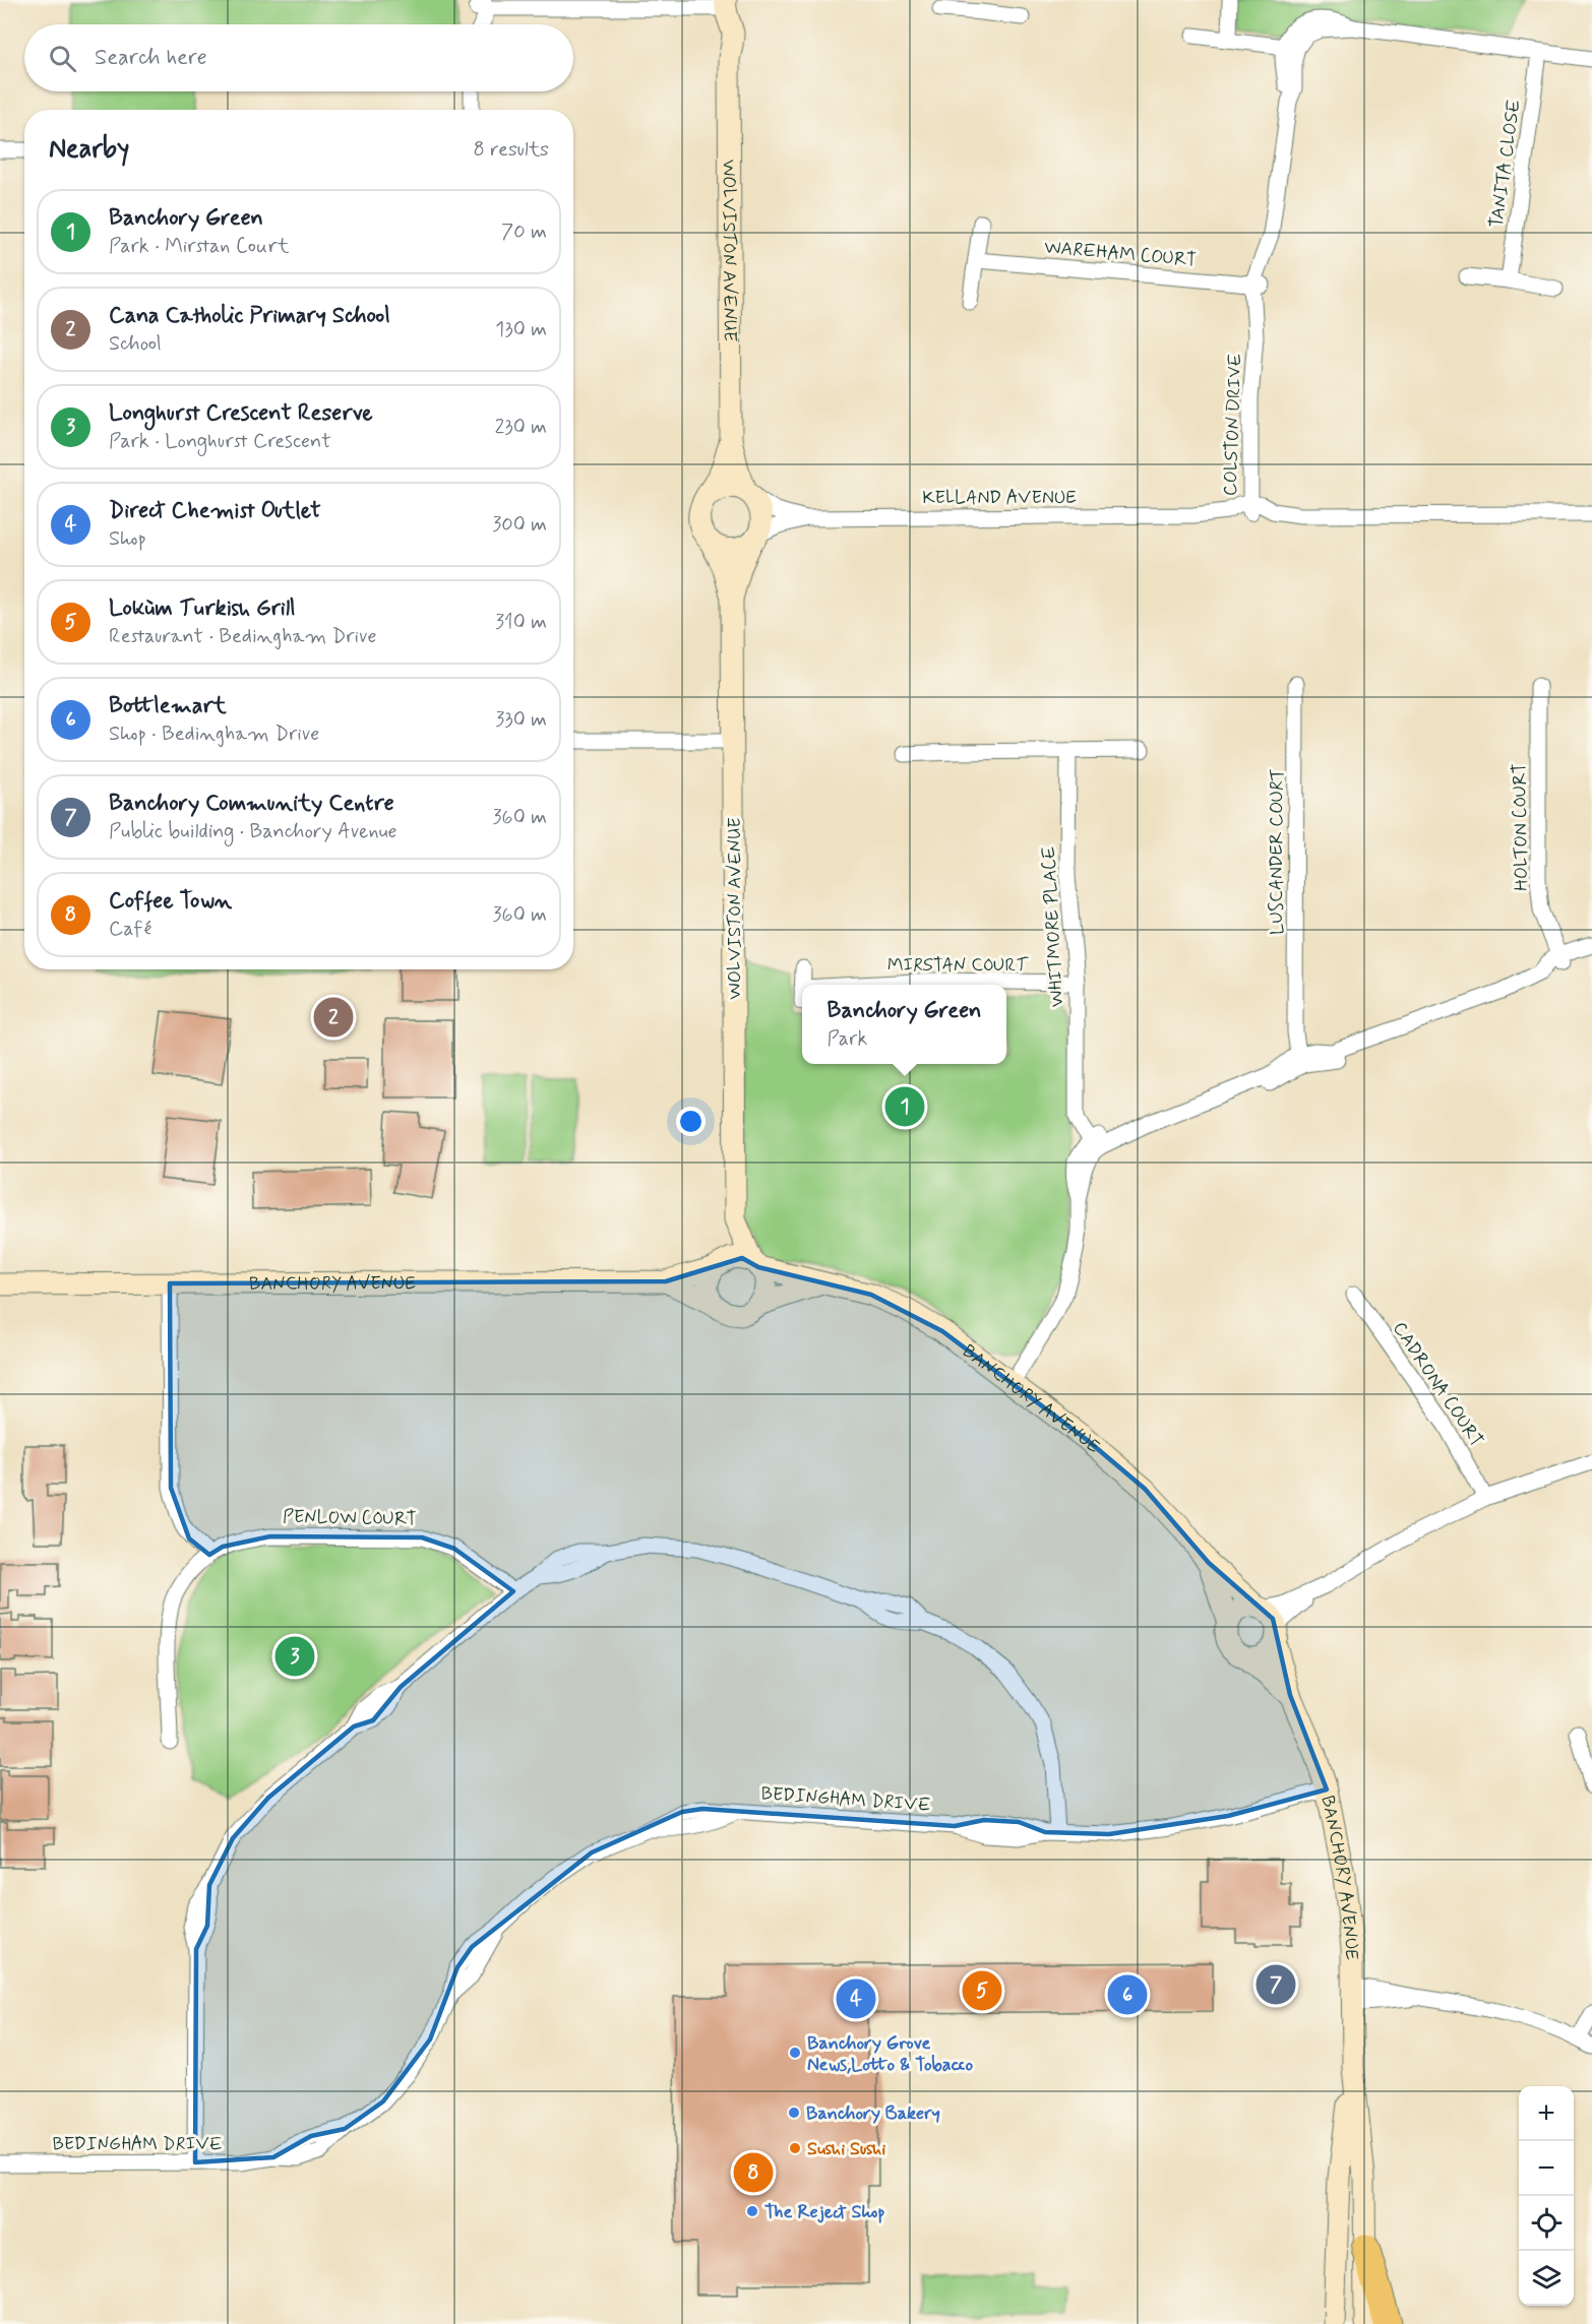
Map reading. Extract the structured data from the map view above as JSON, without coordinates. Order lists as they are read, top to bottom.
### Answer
{
  "streets": {
    "street": [
      "TANITA CLOSE",
      "WOLVISTON AVENUE",
      "WAREHAM COURT",
      "COLSTON DRIVE",
      "KELLAND AVENUE",
      "HOLTON COURT",
      "LUSCANDER COURT",
      "WHITMORE PLACE",
      "MIRSTAN COURT",
      "BANCHORY AVENUE",
      "CADRONA COURT",
      "PENLOW COURT",
      "BEDINGHAM DRIVE"
    ]
  },
  "crossings": [
    ["WOLVISTON AVENUE", "KELLAND AVENUE"],
    ["WOLVISTON AVENUE", "BANCHORY AVENUE"],
    ["WAREHAM COURT", "COLSTON DRIVE"],
    ["COLSTON DRIVE", "KELLAND AVENUE"],
    ["WHITMORE PLACE", "MIRSTAN COURT"],
    ["BANCHORY AVENUE", "BEDINGHAM DRIVE"]
  ],
  "places": [
    "Banchory Grove News,Lotto & Tobacco",
    "Banchory Bakery",
    "Sushi Sushi",
    "The Reject Shop"
  ],
  "page": {
    "search": "Search here",
    "heading": ["Nearby", "8 results"],
    "list": [
      {
        "mark": "1",
        "name": "Banchory Green",
        "note": "Park · Mirstan Court",
        "value": "70 m"
      },
      {
        "mark": "2",
        "name": "Cana Catholic Primary School",
        "note": "School",
        "value": "130 m"
      },
      {
        "mark": "3",
        "name": "Longhurst Crescent Reserve",
        "note": "Park · Longhurst Crescent",
        "value": "230 m"
      },
      {
        "mark": "4",
        "name": "Direct Chemist Outlet",
        "note": "Shop",
        "value": "300 m"
      },
      {
        "mark": "5",
        "name": "Lokùm Turkish Grill",
        "note": "Restaurant · Bedingham Drive",
        "value": "310 m"
      },
      {
        "mark": "6",
        "name": "Bottlemart",
        "note": "Shop · Bedingham Drive",
        "value": "330 m"
      },
      {
        "mark": "7",
        "name": "Banchory Community Centre",
        "note": "Public building · Banchory Avenue",
        "value": "360 m"
      },
      {
        "mark": "8",
        "name": "Coffee Town",
        "note": "Café",
        "value": "360 m"
      }
    ],
    "popup": ["Banchory Green", "Park"],
    "pins": [
      "2",
      "1",
      "3",
      "7",
      "5",
      "6",
      "4",
      "8"
    ],
    "map_buttons": ["+", "−"]
  }
}
